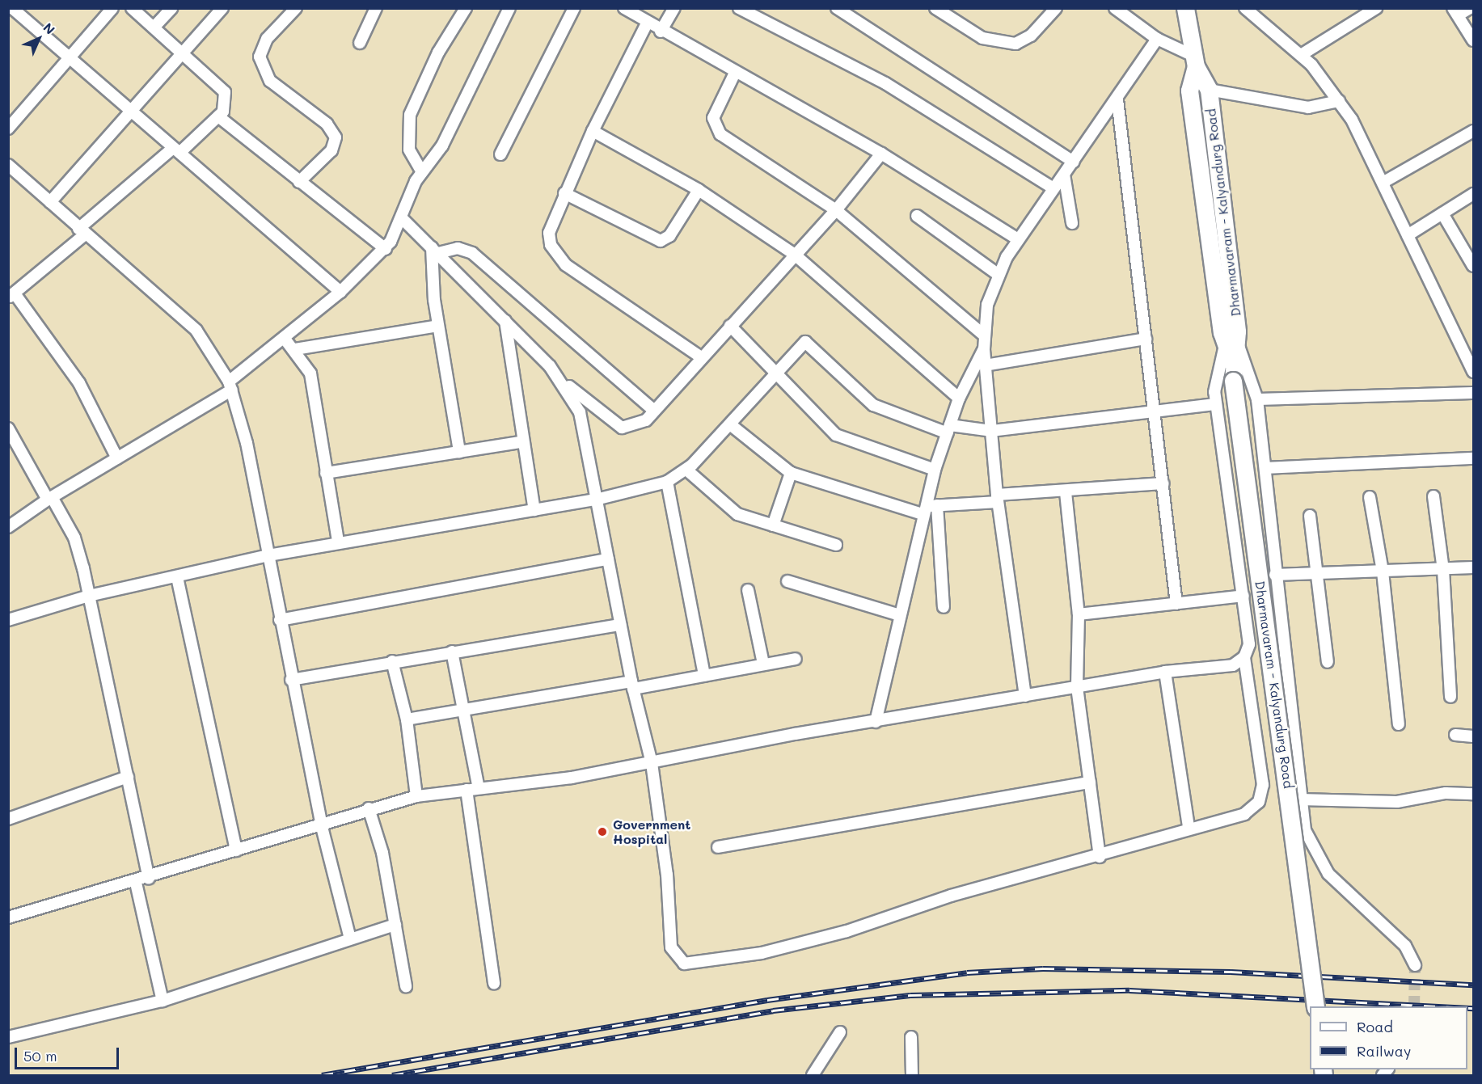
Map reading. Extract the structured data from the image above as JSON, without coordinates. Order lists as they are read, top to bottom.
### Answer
{
  "streets": {
    "main road": ["Dharmavaram - Kalyandurg Road"]
  },
  "places": ["Government Hospital"],
  "legend": ["Road", "Railway"],
  "scale_bar": "50 m",
  "north": "top right"
}
